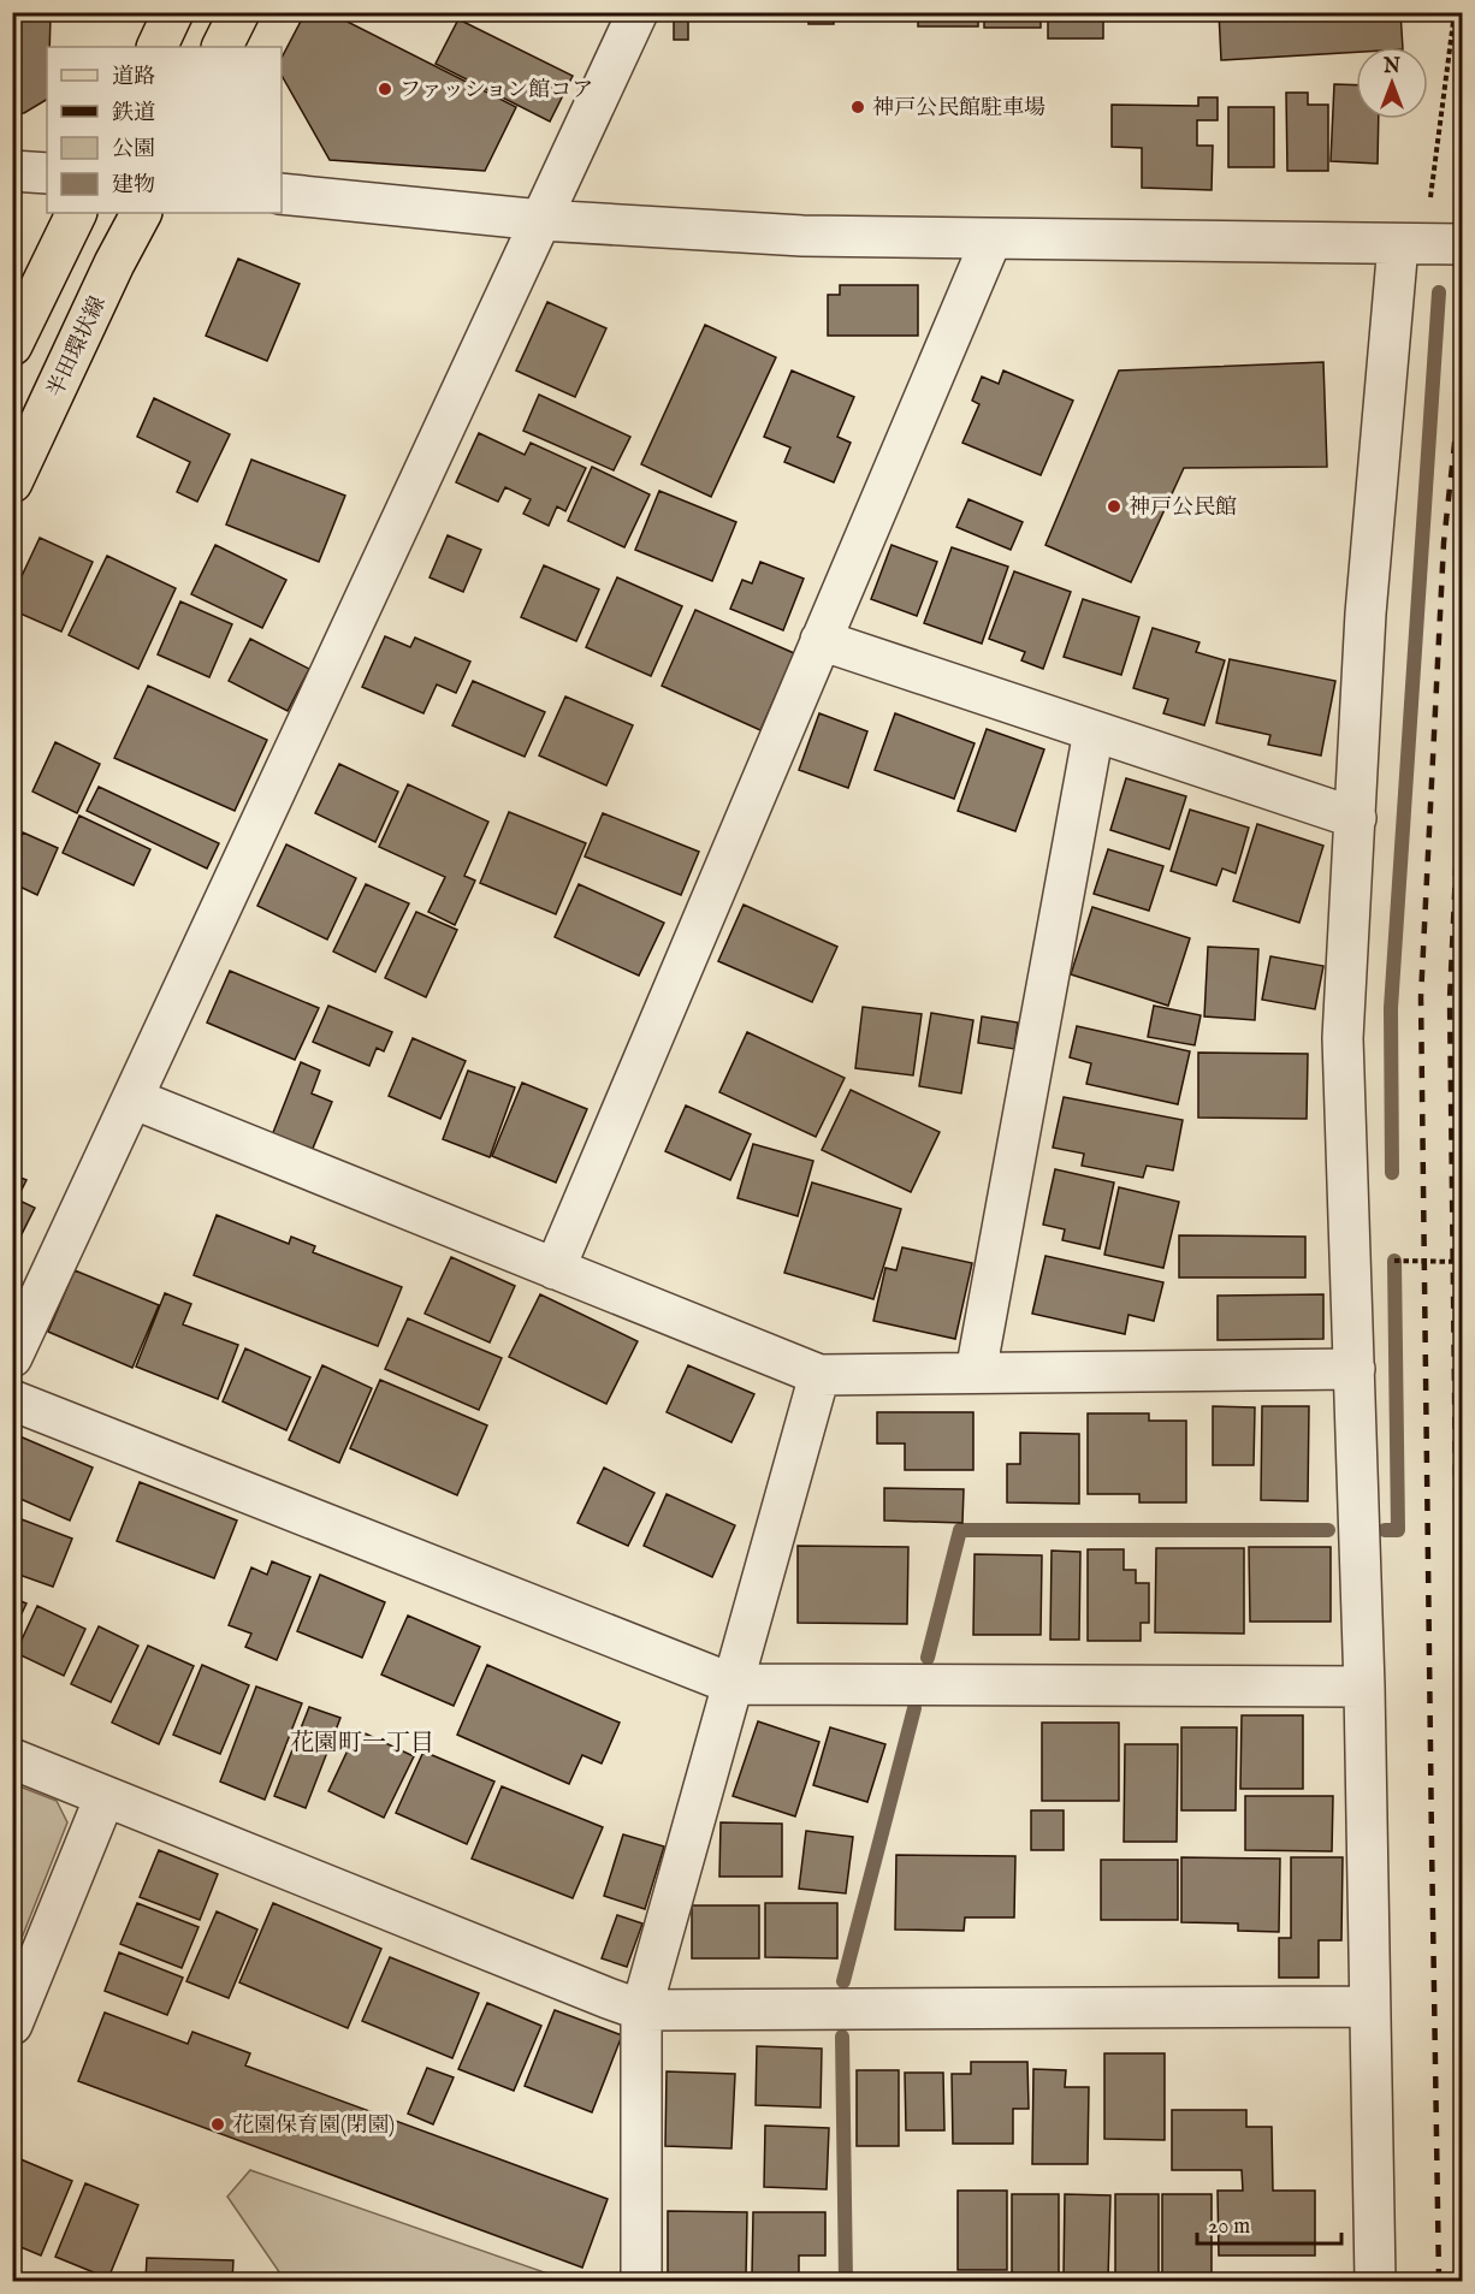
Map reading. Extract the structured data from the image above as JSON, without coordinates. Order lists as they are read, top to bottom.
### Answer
{
  "streets": {
    "main road": ["半田環状線"]
  },
  "districts": ["花園町一丁目"],
  "places": [
    "ファッション館コア",
    "神戸公民館駐車場",
    "神戸公民館",
    "花園保育園(閉園)"
  ],
  "legend": [
    "道路",
    "鉄道",
    "公園",
    "建物"
  ],
  "scale_bar": "20 m",
  "north": "top"
}
